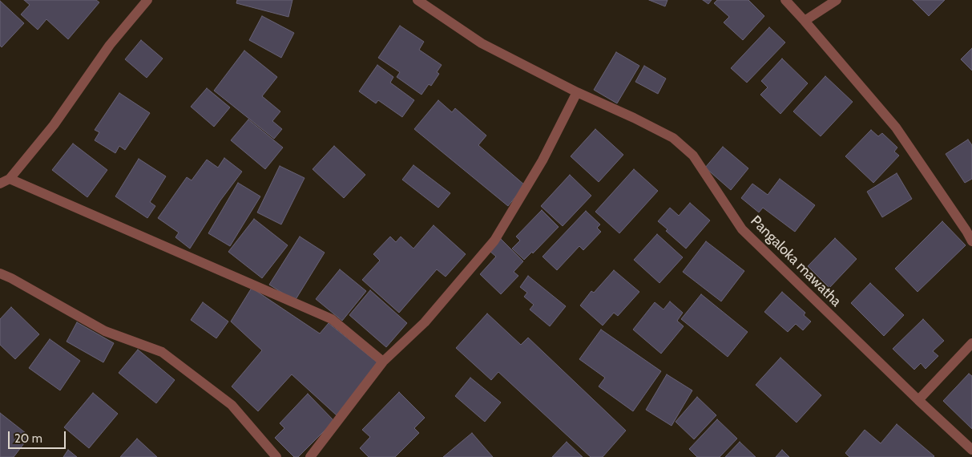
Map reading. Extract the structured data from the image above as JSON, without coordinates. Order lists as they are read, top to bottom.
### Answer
{
  "streets": {
    "street": ["Pangaloka mawatha"]
  },
  "scale_bar": "20 m"
}
